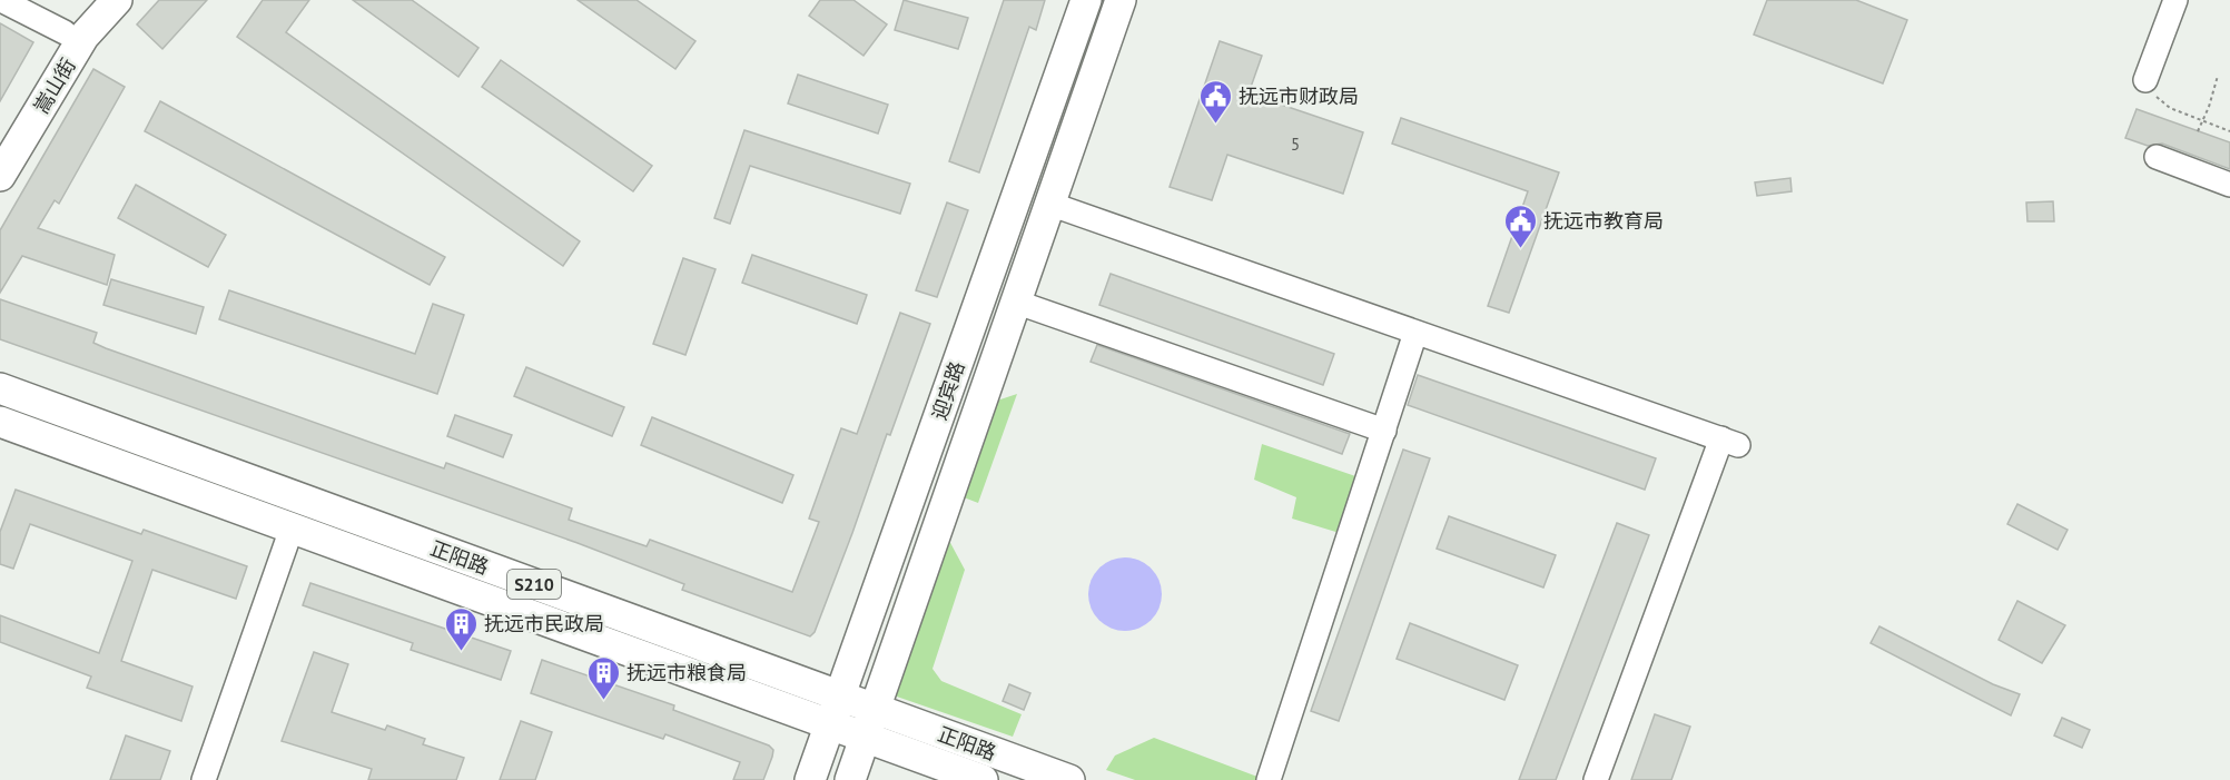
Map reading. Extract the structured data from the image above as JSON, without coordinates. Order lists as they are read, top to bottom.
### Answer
{
  "streets": {
    "main road": [
      "嵩山街",
      "迎宾路",
      "正阳路",
      "S210"
    ]
  },
  "crossings": [
    ["迎宾路", "正阳路"]
  ],
  "places": {
    "public building": ["抚远市财政局", "抚远市教育局"],
    "building": ["抚远市民政局", "抚远市粮食局"]
  },
  "house_numbers": ["5"]
}
